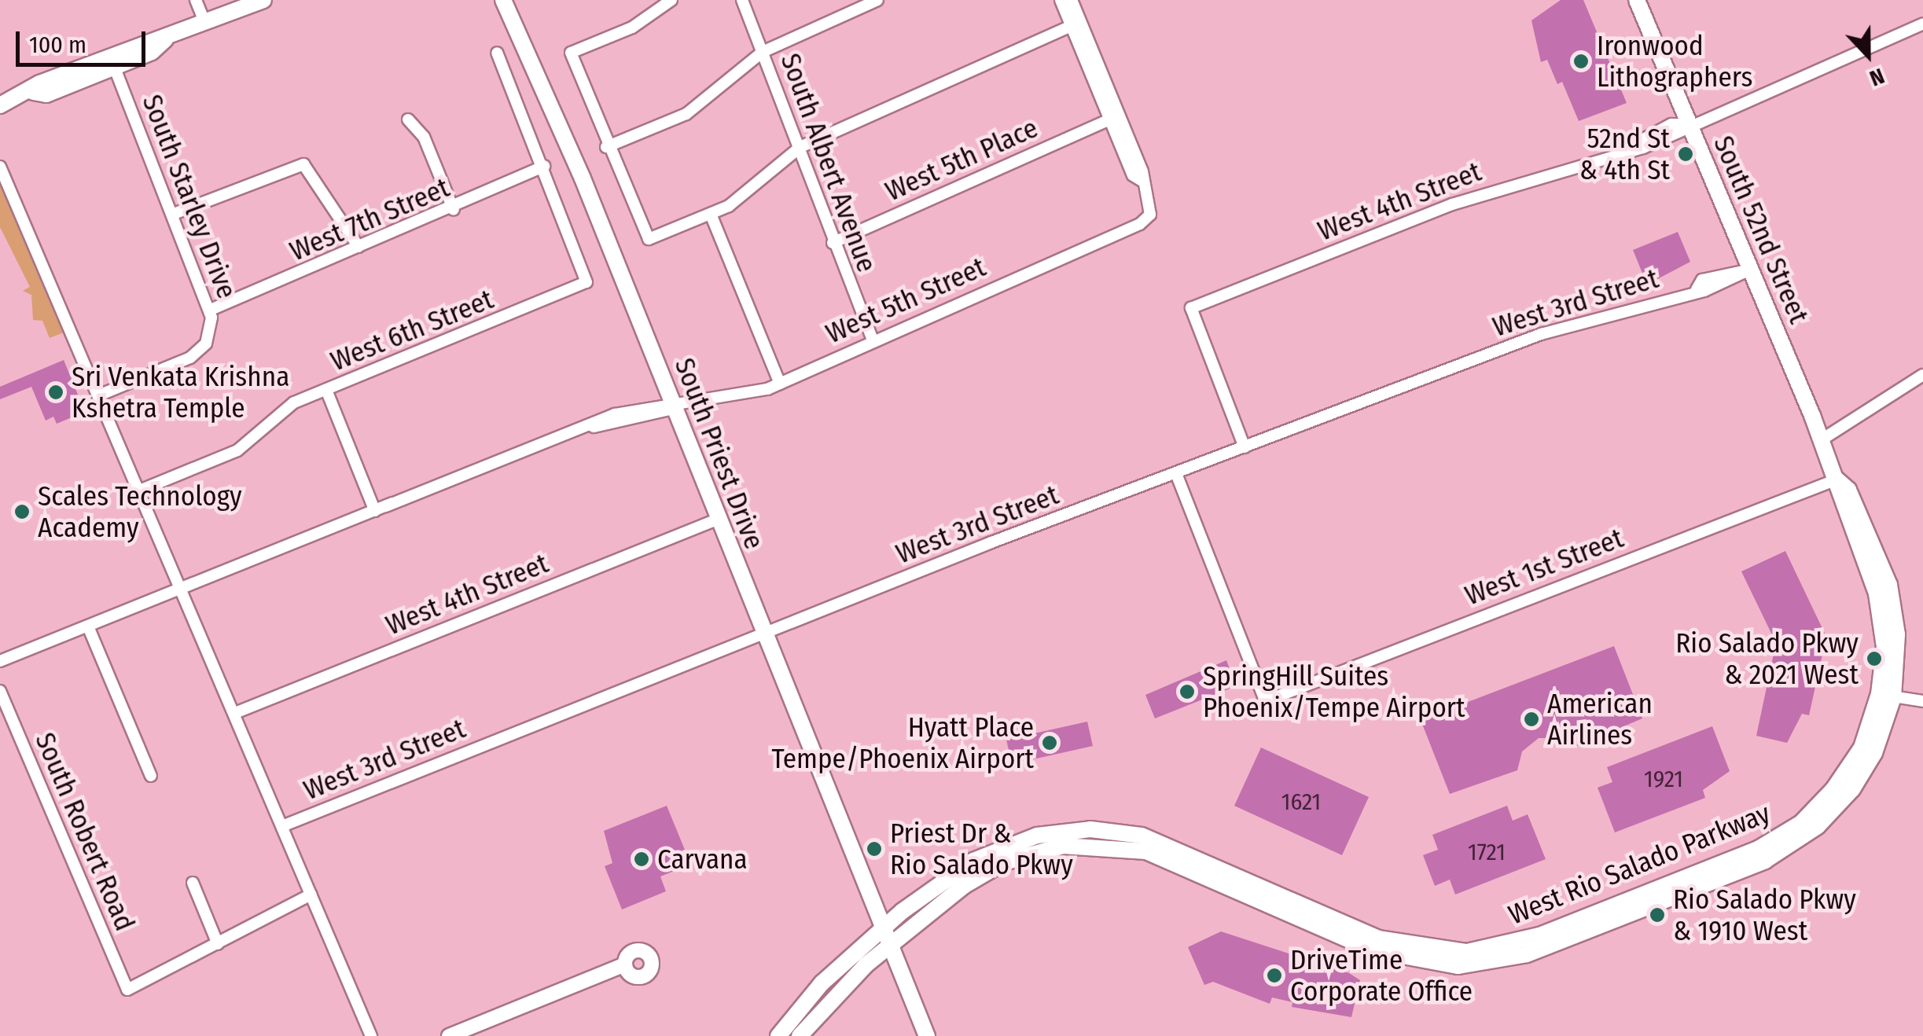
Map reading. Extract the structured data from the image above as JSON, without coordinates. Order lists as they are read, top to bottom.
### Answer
{
  "streets": {
    "main road": ["South 52nd Street", "South Priest Drive", "West Rio Salado Parkway"],
    "street": [
      "West 5th Place",
      "South Albert Avenue",
      "South Starley Drive",
      "West 4th Street",
      "West 7th Street",
      "West 5th Street",
      "West 3rd Street",
      "West 6th Street",
      "West 1st Street",
      "South Robert Road"
    ]
  },
  "crossings": [
    ["West 5th Place", "South Albert Avenue"],
    ["South Albert Avenue", "West 5th Street"],
    ["South Starley Drive", "West 7th Street"],
    ["West 4th Street", "South 52nd Street"],
    ["West 4th Street", "West 3rd Street"],
    ["West 4th Street", "South Priest Drive"],
    ["West 7th Street", "West 6th Street"],
    ["South 52nd Street", "West 3rd Street"],
    ["South 52nd Street", "West 1st Street"],
    ["South 52nd Street", "West Rio Salado Parkway"],
    ["West 5th Street", "South Priest Drive"],
    ["West 3rd Street", "South Priest Drive"],
    ["West 3rd Street", "West 1st Street"],
    ["South Priest Drive", "West Rio Salado Parkway"],
    ["West 1st Street", "West Rio Salado Parkway"]
  ],
  "places": [
    "Ironwood Lithographers",
    "52nd St & 4th St",
    "Sri Venkata Krishna Kshetra Temple",
    "Scales Technology Academy",
    "Rio Salado Pkwy & 2021 West",
    "SpringHill Suites Phoenix/Tempe Airport",
    "American Airlines",
    "Hyatt Place Tempe/Phoenix Airport",
    "Priest Dr & Rio Salado Pkwy",
    "Carvana",
    "Rio Salado Pkwy & 1910 West",
    "DriveTime Corporate Office"
  ],
  "house_numbers": ["1921", "1621", "1721"],
  "scale_bar": "100 m",
  "north": "bottom"
}
